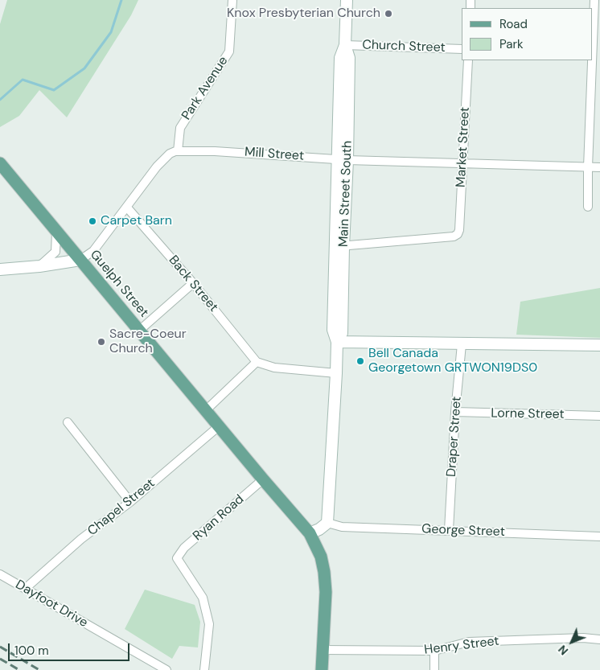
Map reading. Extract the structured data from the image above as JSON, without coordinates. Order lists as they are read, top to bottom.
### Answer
{
  "streets": {
    "main road": ["Main Street South", "Guelph Street"],
    "street": [
      "Church Street",
      "Park Avenue",
      "Market Street",
      "Mill Street",
      "Back Street",
      "Lorne Street",
      "Draper Street",
      "Chapel Street",
      "Ryan Road",
      "George Street",
      "Dayfoot Drive",
      "Henry Street"
    ]
  },
  "crossings": [
    ["Church Street", "Main Street South"],
    ["Park Avenue", "Mill Street"],
    ["Market Street", "Mill Street"],
    ["Market Street", "Main Street South"],
    ["Mill Street", "Main Street South"],
    ["Main Street South", "George Street"],
    ["Guelph Street", "Chapel Street"],
    ["Guelph Street", "Ryan Road"],
    ["Guelph Street", "Henry Street"],
    ["Lorne Street", "Draper Street"],
    ["Draper Street", "George Street"],
    ["Chapel Street", "Dayfoot Drive"]
  ],
  "places": [
    "Knox Presbyterian Church",
    "Carpet Barn",
    "Sacre-Coeur Church",
    "Bell Canada Georgetown GRTWON19DS0"
  ],
  "legend": ["Road", "Park"],
  "scale_bar": "100 m",
  "north": "bottom left"
}
